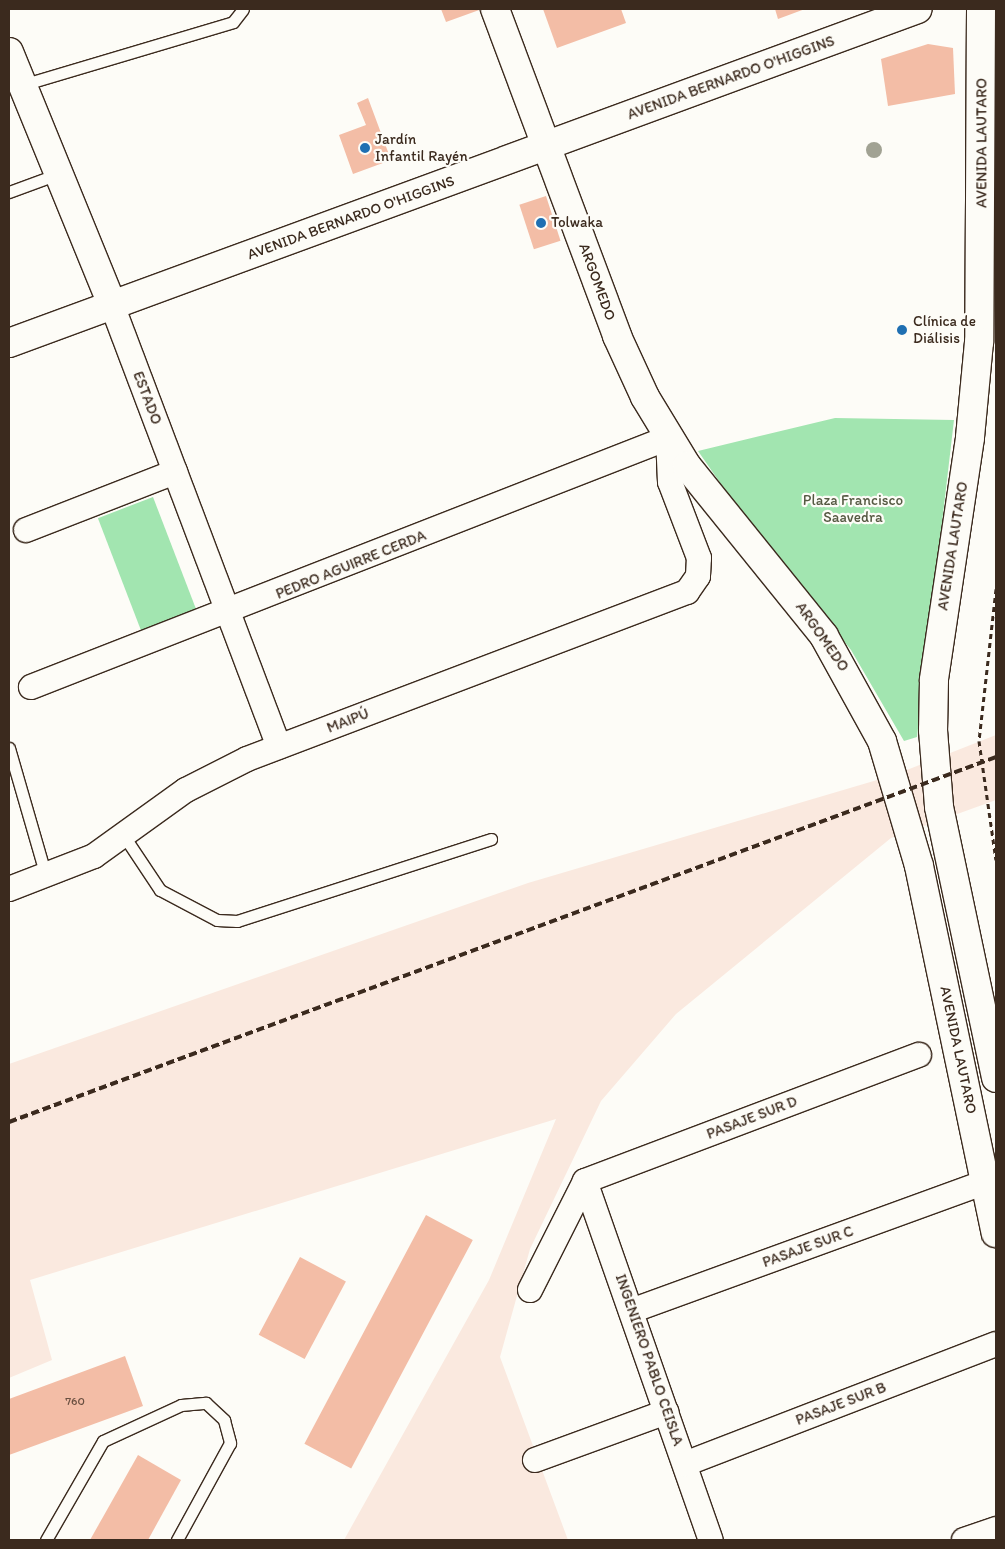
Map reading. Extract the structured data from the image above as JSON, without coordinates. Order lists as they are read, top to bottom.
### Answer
{
  "streets": {
    "street": [
      "AVENIDA BERNARDO O'HIGGINS",
      "AVENIDA LAUTARO",
      "ARGOMEDO",
      "ESTADO",
      "PEDRO AGUIRRE CERDA",
      "MAIPÚ",
      "PASAJE SUR D",
      "PASAJE SUR C",
      "INGENIERO PABLO CEISLA",
      "PASAJE SUR B"
    ]
  },
  "crossings": [
    ["AVENIDA BERNARDO O'HIGGINS", "ARGOMEDO"],
    ["AVENIDA BERNARDO O'HIGGINS", "ESTADO"],
    ["AVENIDA LAUTARO", "ARGOMEDO"],
    ["AVENIDA LAUTARO", "PASAJE SUR C"],
    ["ARGOMEDO", "PEDRO AGUIRRE CERDA"],
    ["ARGOMEDO", "MAIPÚ"],
    ["ESTADO", "PEDRO AGUIRRE CERDA"],
    ["ESTADO", "MAIPÚ"],
    ["PASAJE SUR D", "INGENIERO PABLO CEISLA"],
    ["PASAJE SUR C", "INGENIERO PABLO CEISLA"],
    ["INGENIERO PABLO CEISLA", "PASAJE SUR B"]
  ],
  "parks": ["Plaza Francisco Saavedra"],
  "places": ["Jardín Infantil Rayén", "Tolwaka", "Clínica de Diálisis"],
  "house_numbers": ["760"]
}
